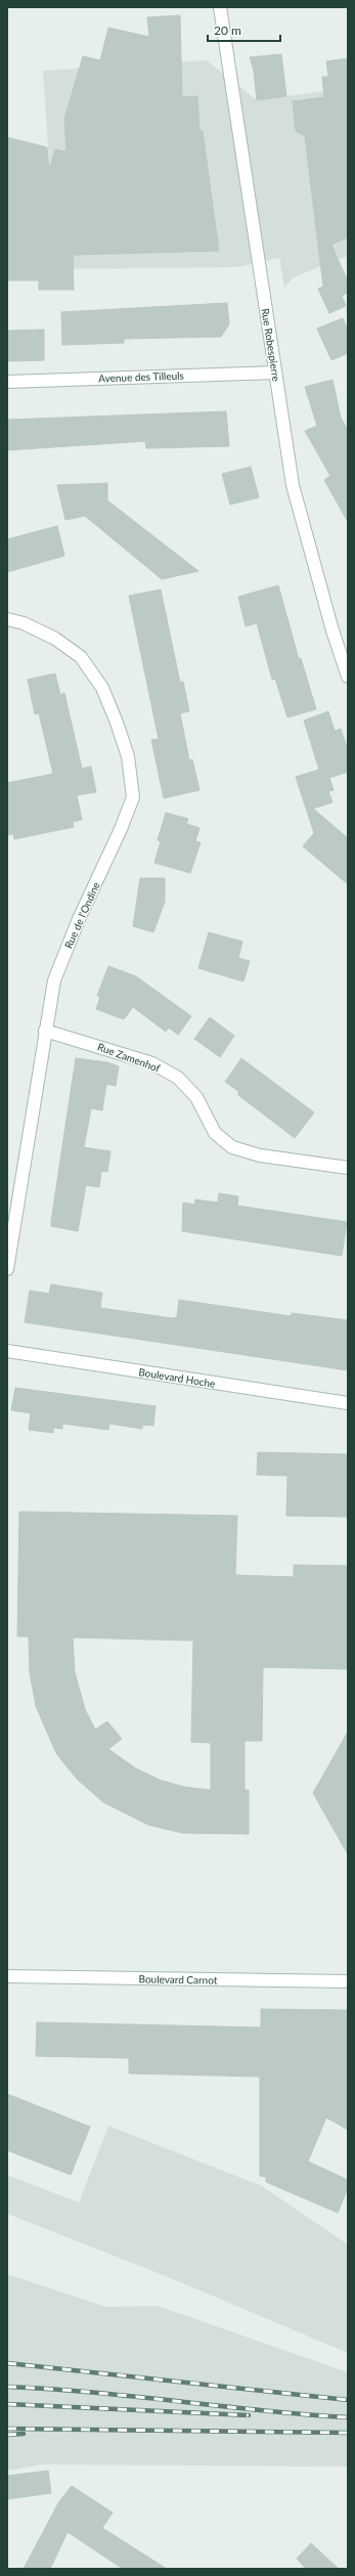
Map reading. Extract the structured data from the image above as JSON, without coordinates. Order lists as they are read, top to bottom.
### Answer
{
  "streets": {
    "street": [
      "Rue Robespierre",
      "Avenue des Tilleuls",
      "Rue de l'Ondine",
      "Rue Zamenhof",
      "Boulevard Hoche",
      "Boulevard Carnot"
    ]
  },
  "crossings": [
    ["Rue Robespierre", "Avenue des Tilleuls"],
    ["Rue de l'Ondine", "Rue Zamenhof"]
  ],
  "scale_bar": "20 m"
}
